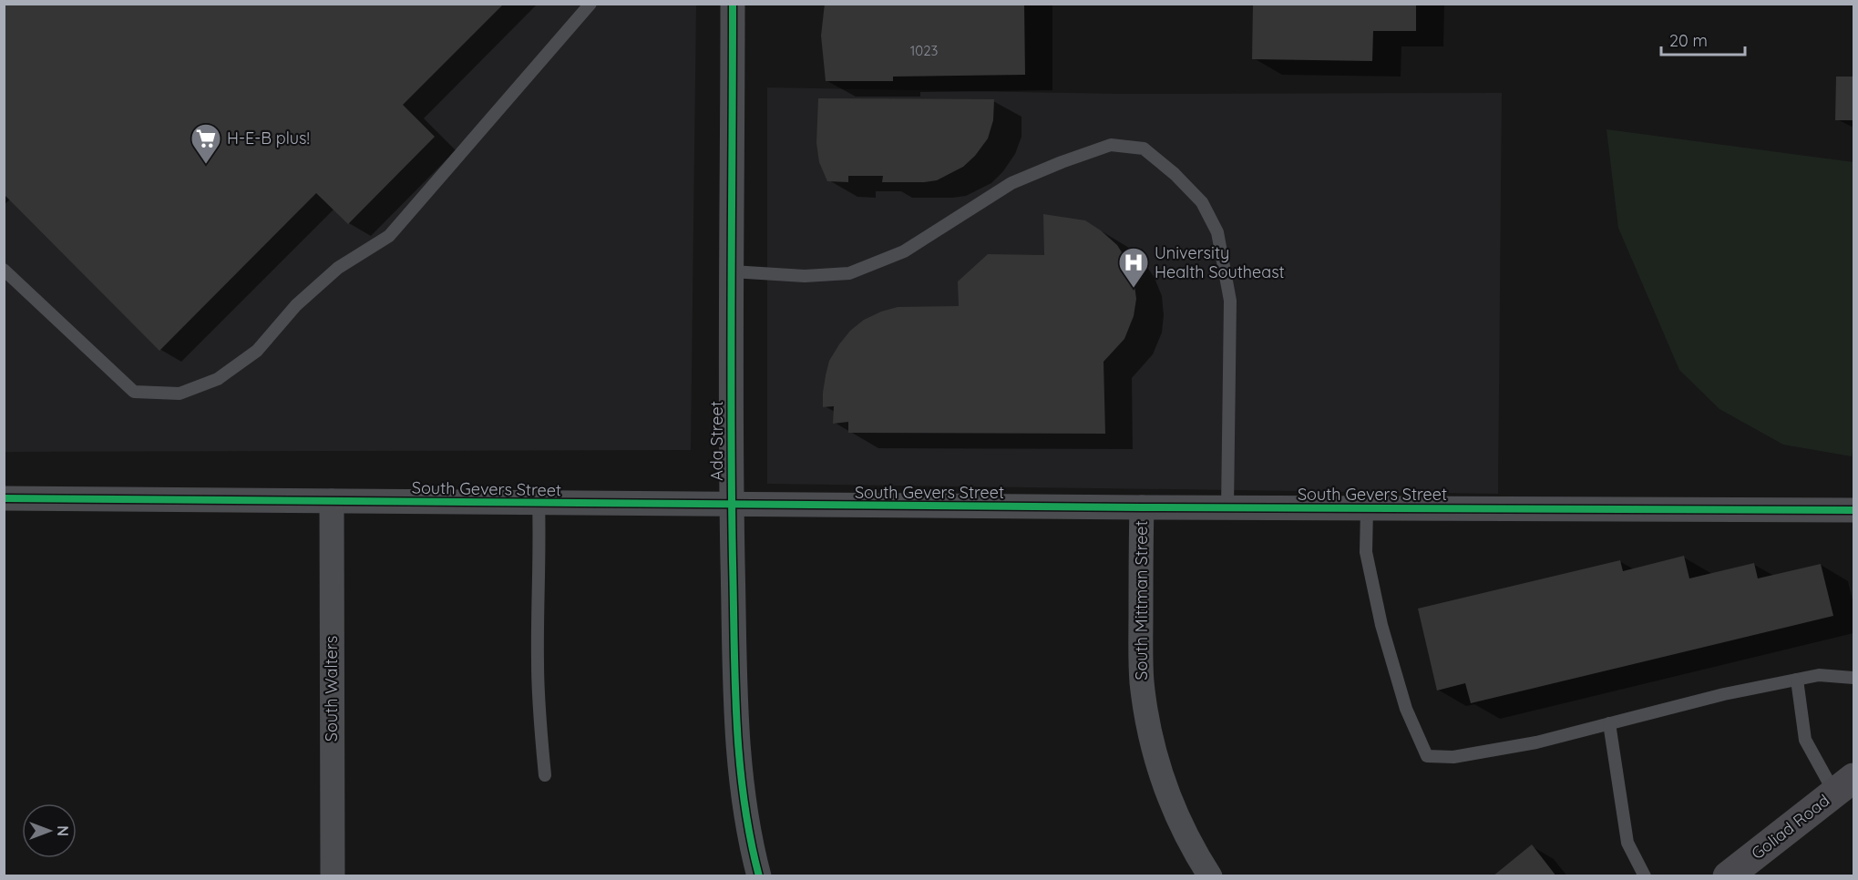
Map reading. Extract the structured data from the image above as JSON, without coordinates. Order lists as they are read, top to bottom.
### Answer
{
  "streets": {
    "main road": ["Goliad Road"],
    "street": [
      "Ada Street",
      "South Gevers Street",
      "South Mittman Street",
      "South Walters"
    ]
  },
  "crossings": [
    ["Ada Street", "South Gevers Street"],
    ["South Gevers Street", "South Mittman Street"],
    ["South Gevers Street", "South Walters"]
  ],
  "places": {
    "supermarket": ["H-E-B plus!"],
    "hospital": ["University Health Southeast"]
  },
  "house_numbers": ["1023"],
  "scale_bar": "20 m",
  "north": "right"
}
